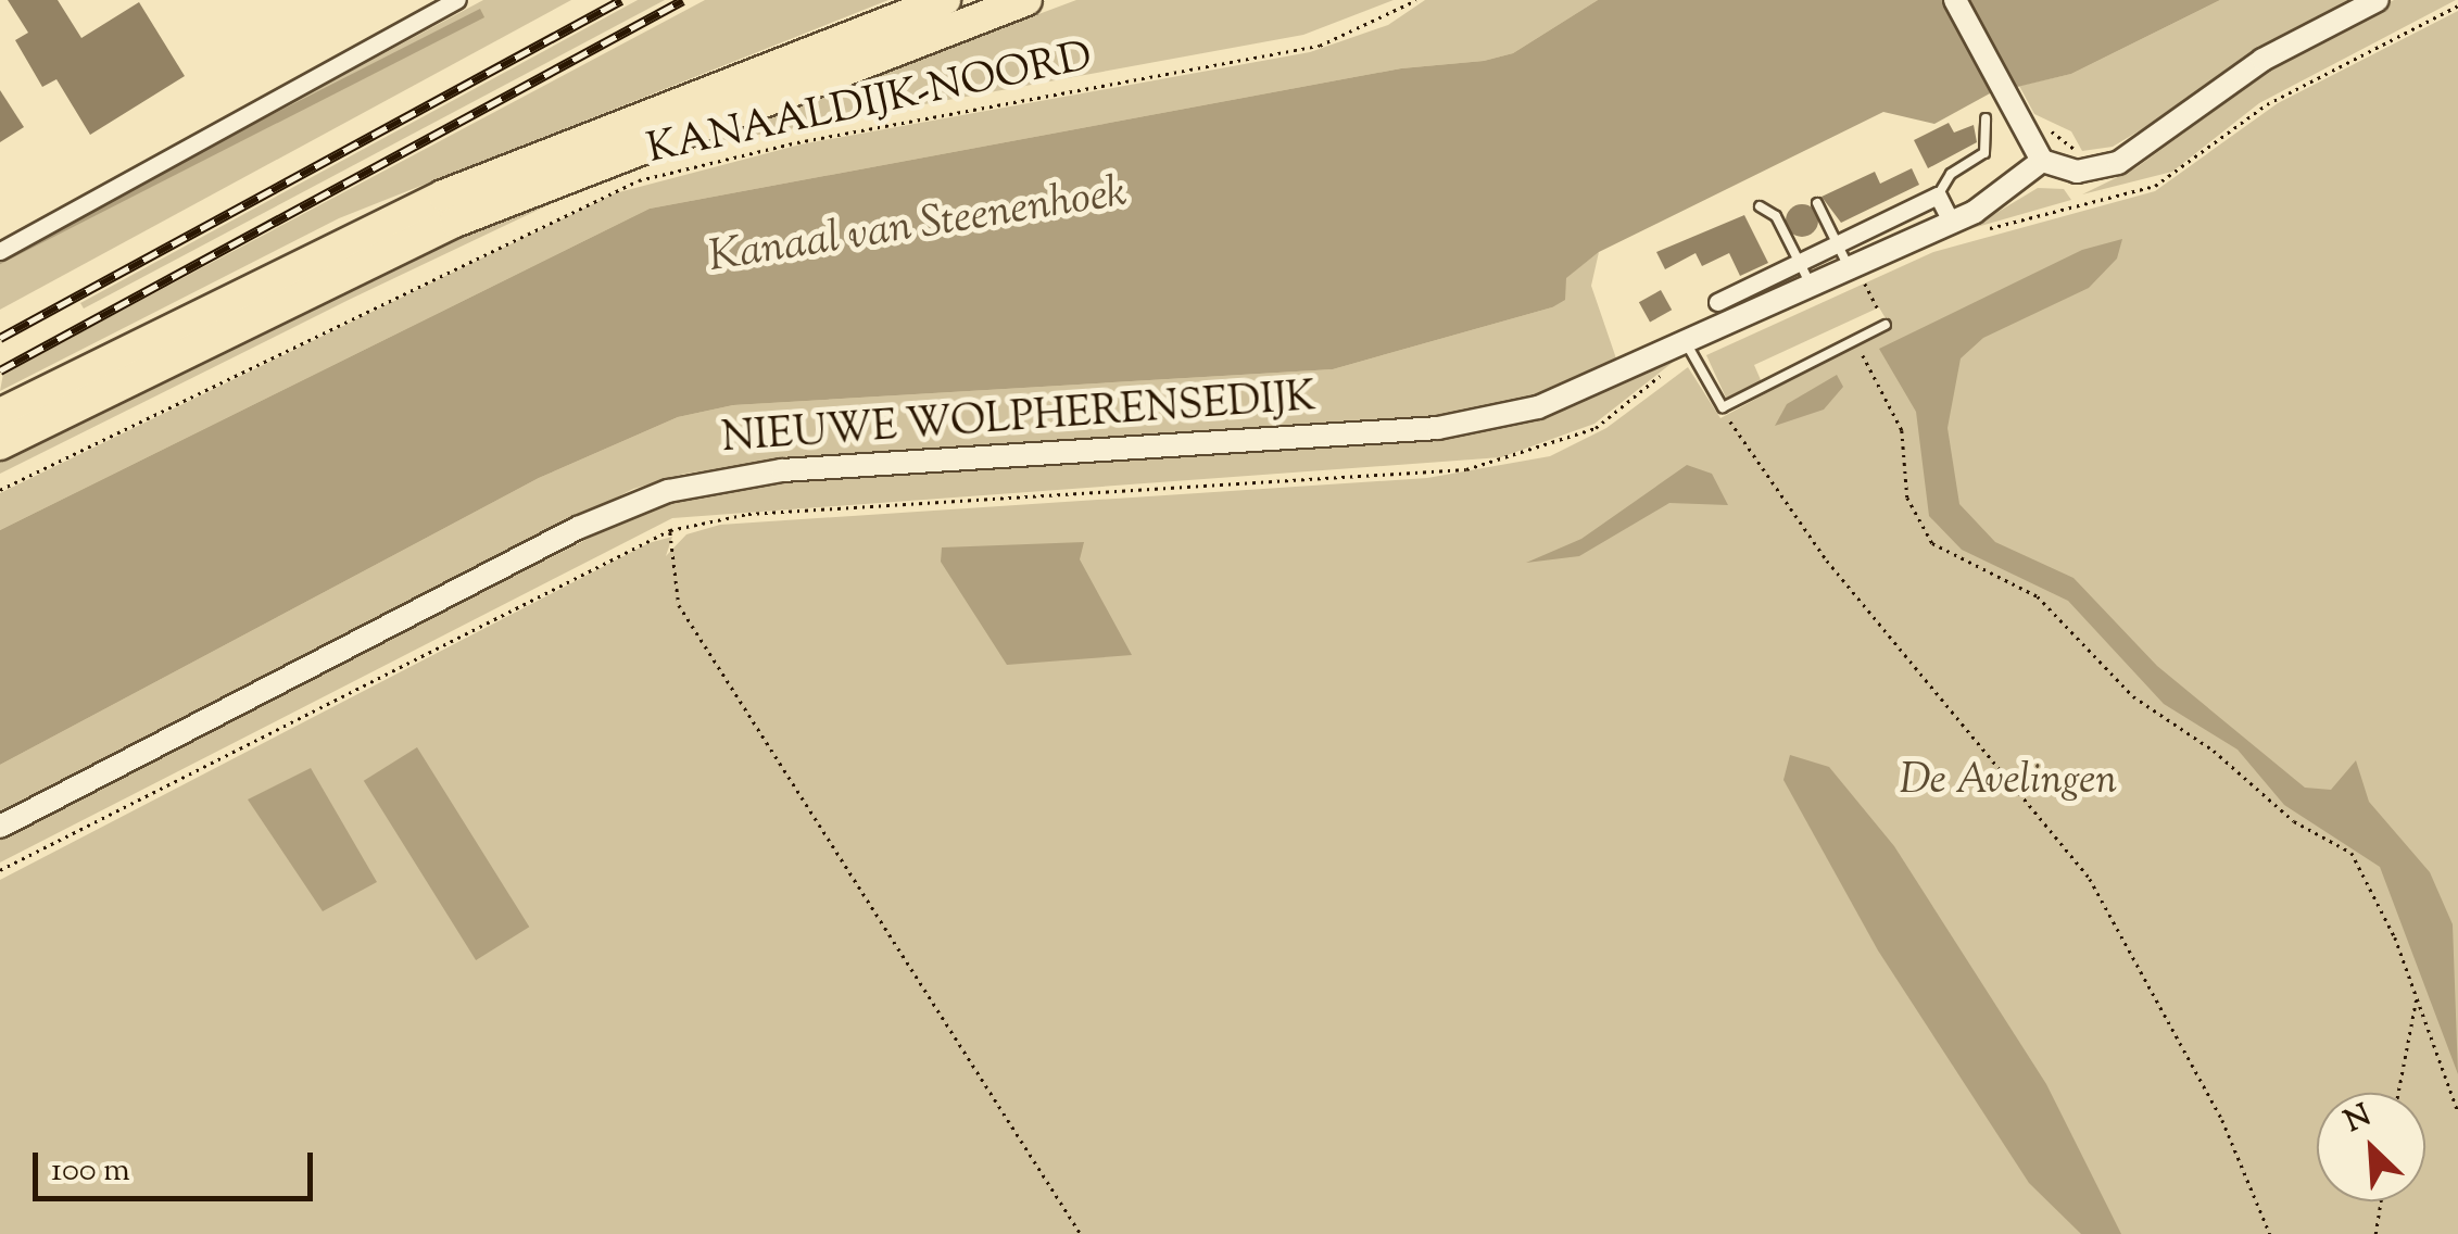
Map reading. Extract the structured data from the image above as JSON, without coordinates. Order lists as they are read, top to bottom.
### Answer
{
  "streets": {
    "street": ["NIEUWE WOLPHERENSEDIJK"],
    "path": ["KANAALDIJK-NOORD"]
  },
  "water": ["Kanaal van Steenenhoek"],
  "parks": ["De Avelingen"],
  "scale_bar": "100 m",
  "north": "top left"
}
